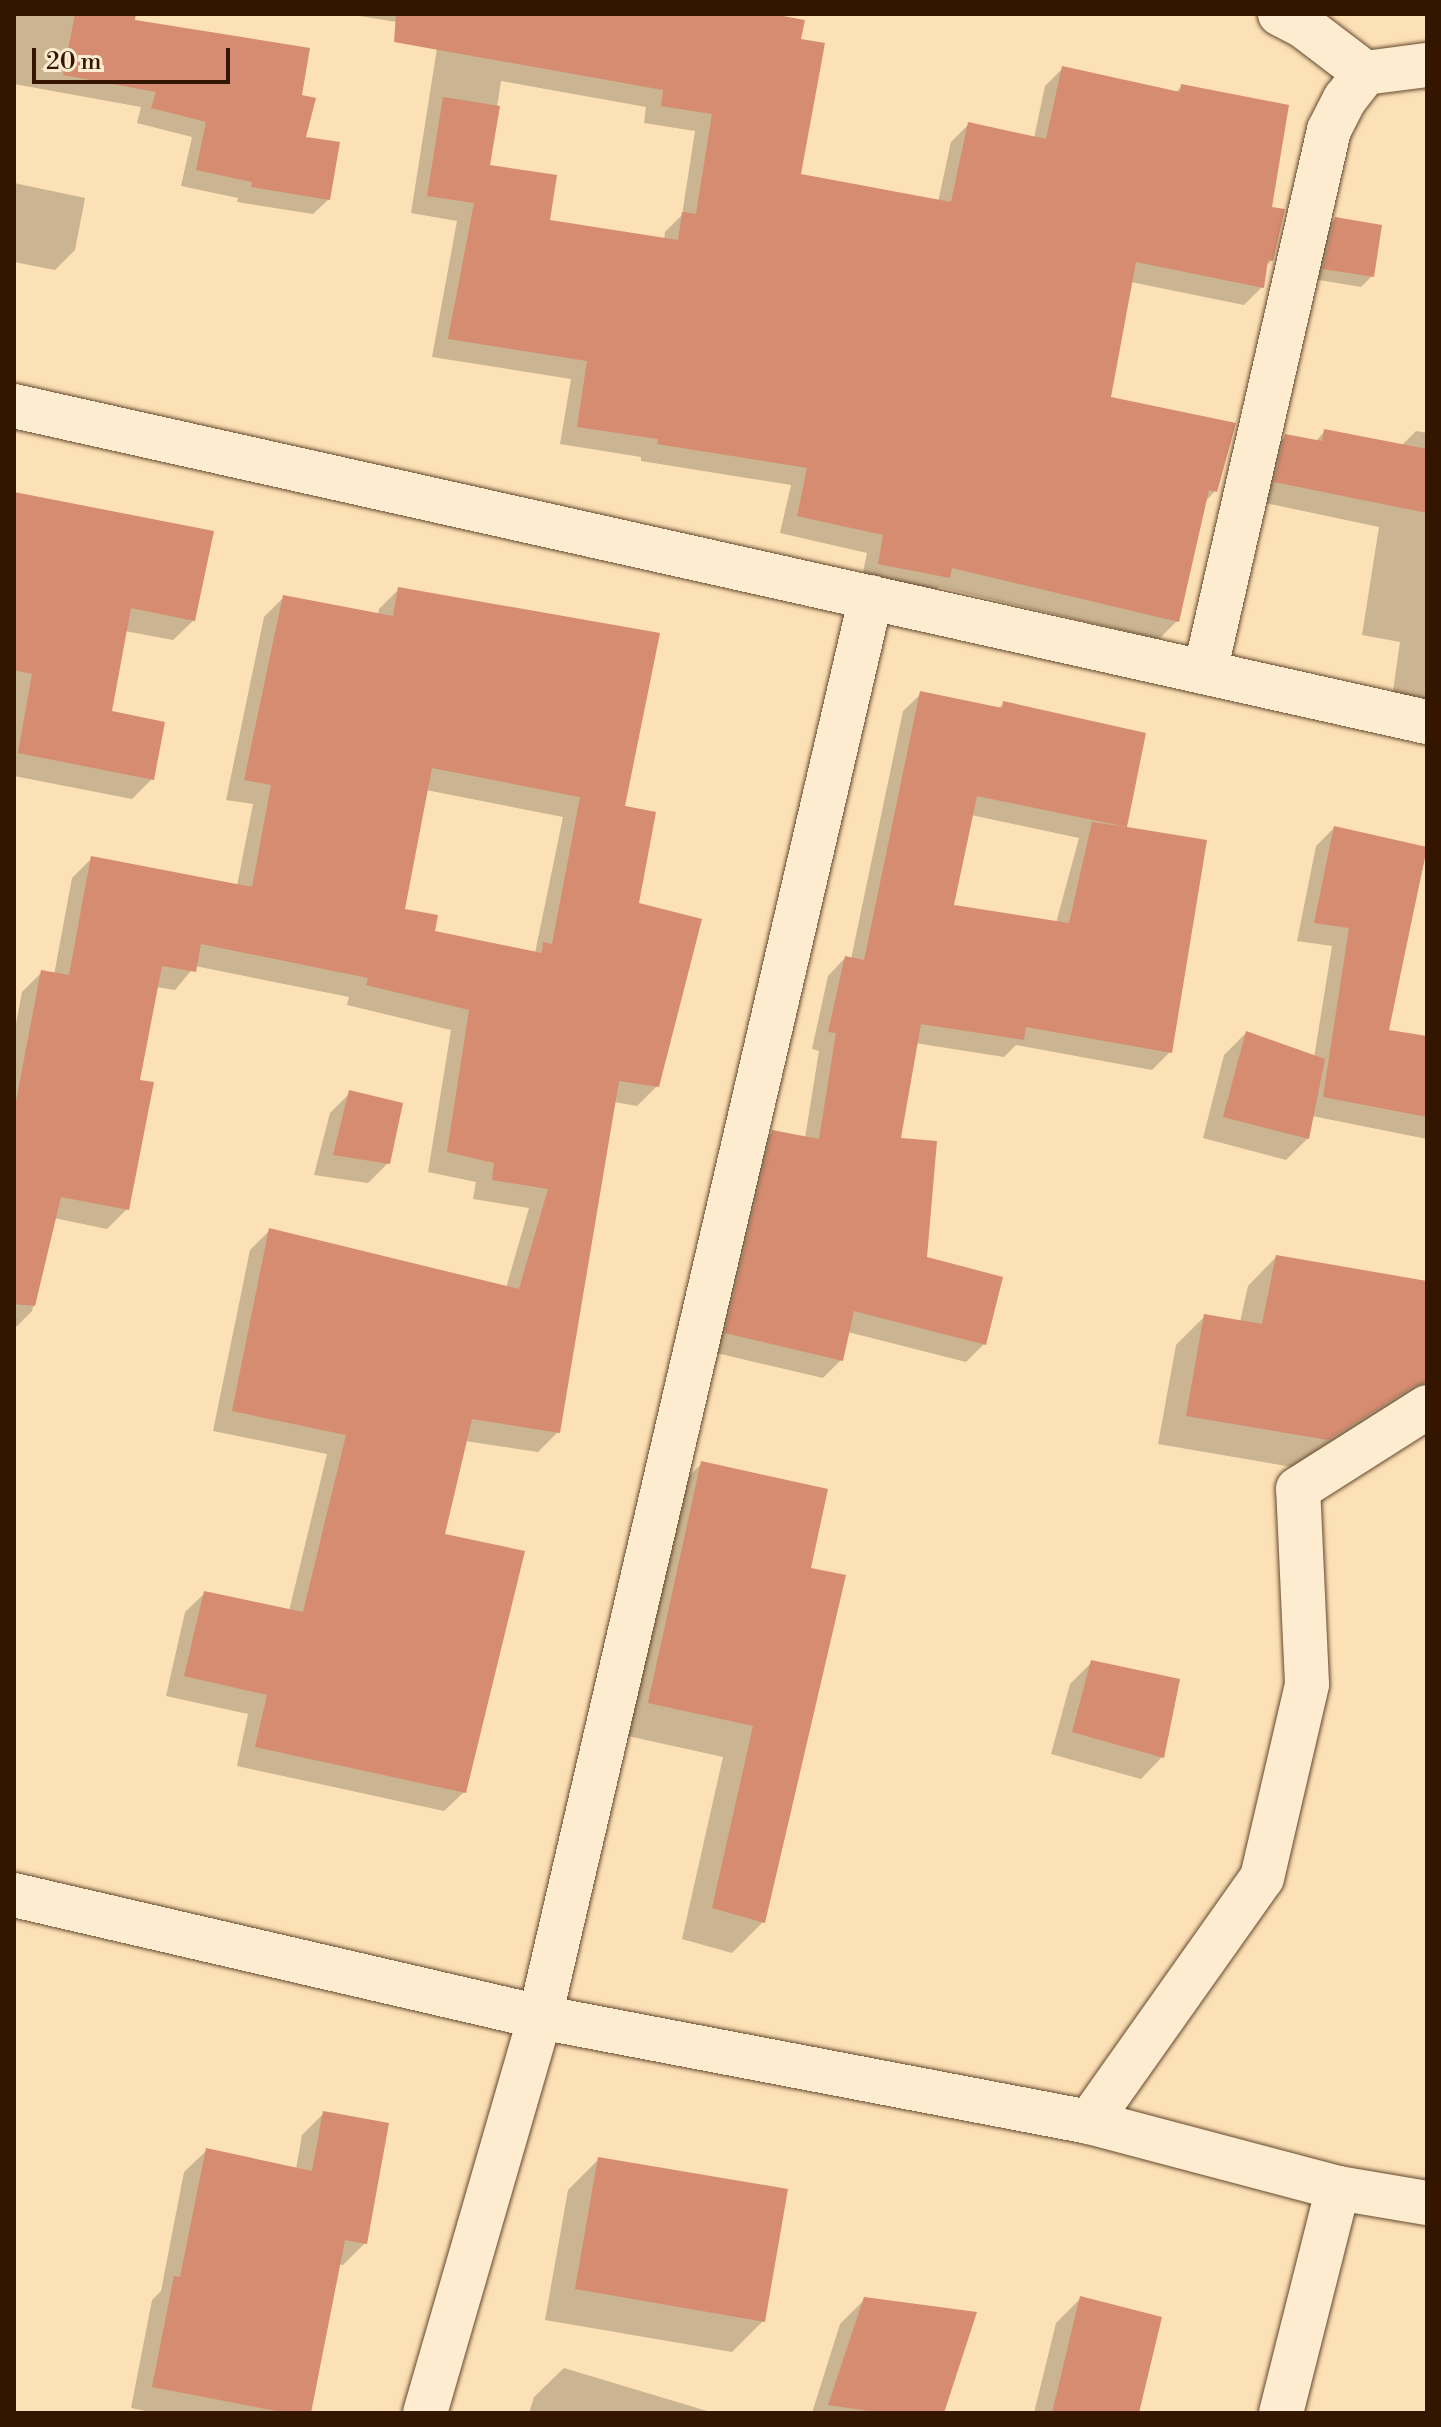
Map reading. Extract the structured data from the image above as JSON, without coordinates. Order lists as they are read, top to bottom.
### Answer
{
  "scale_bar": "20 m"
}
